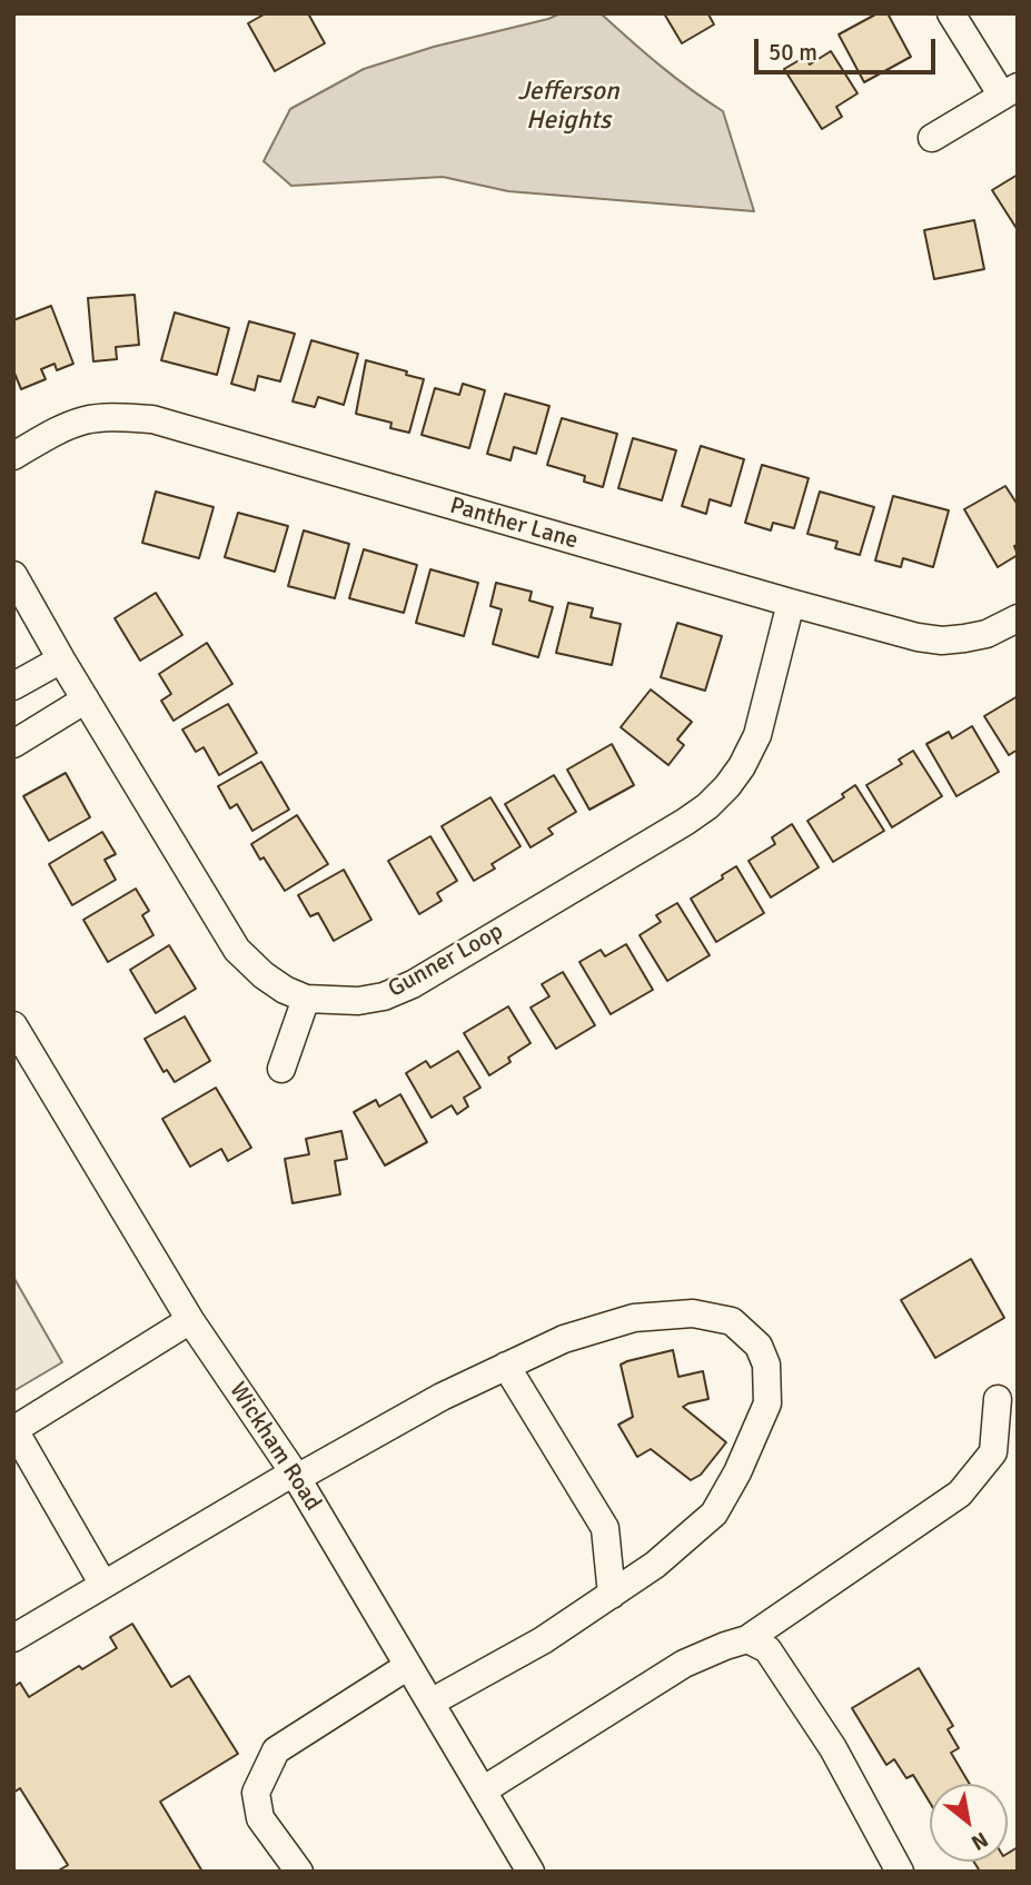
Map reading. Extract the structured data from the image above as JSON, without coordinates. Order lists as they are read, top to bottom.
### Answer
{
  "streets": {
    "street": ["Panther Lane", "Gunner Loop", "Wickham Road"]
  },
  "crossings": [
    ["Panther Lane", "Gunner Loop"]
  ],
  "water": ["Jefferson Heights"],
  "scale_bar": "50 m",
  "north": "bottom right"
}
